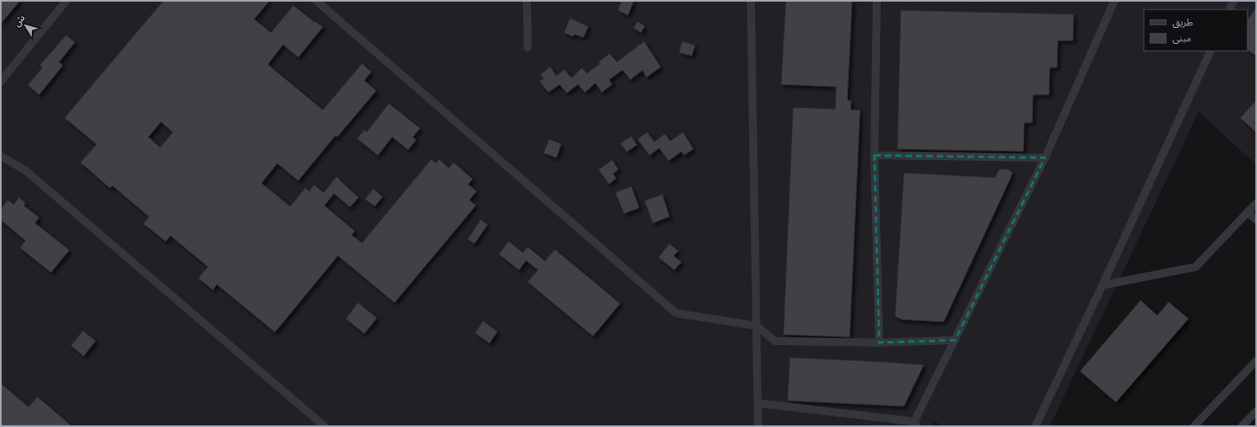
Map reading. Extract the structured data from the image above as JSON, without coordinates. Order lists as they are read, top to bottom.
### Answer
{
  "legend": ["طريق", "مبنى"],
  "north": "top left"
}
